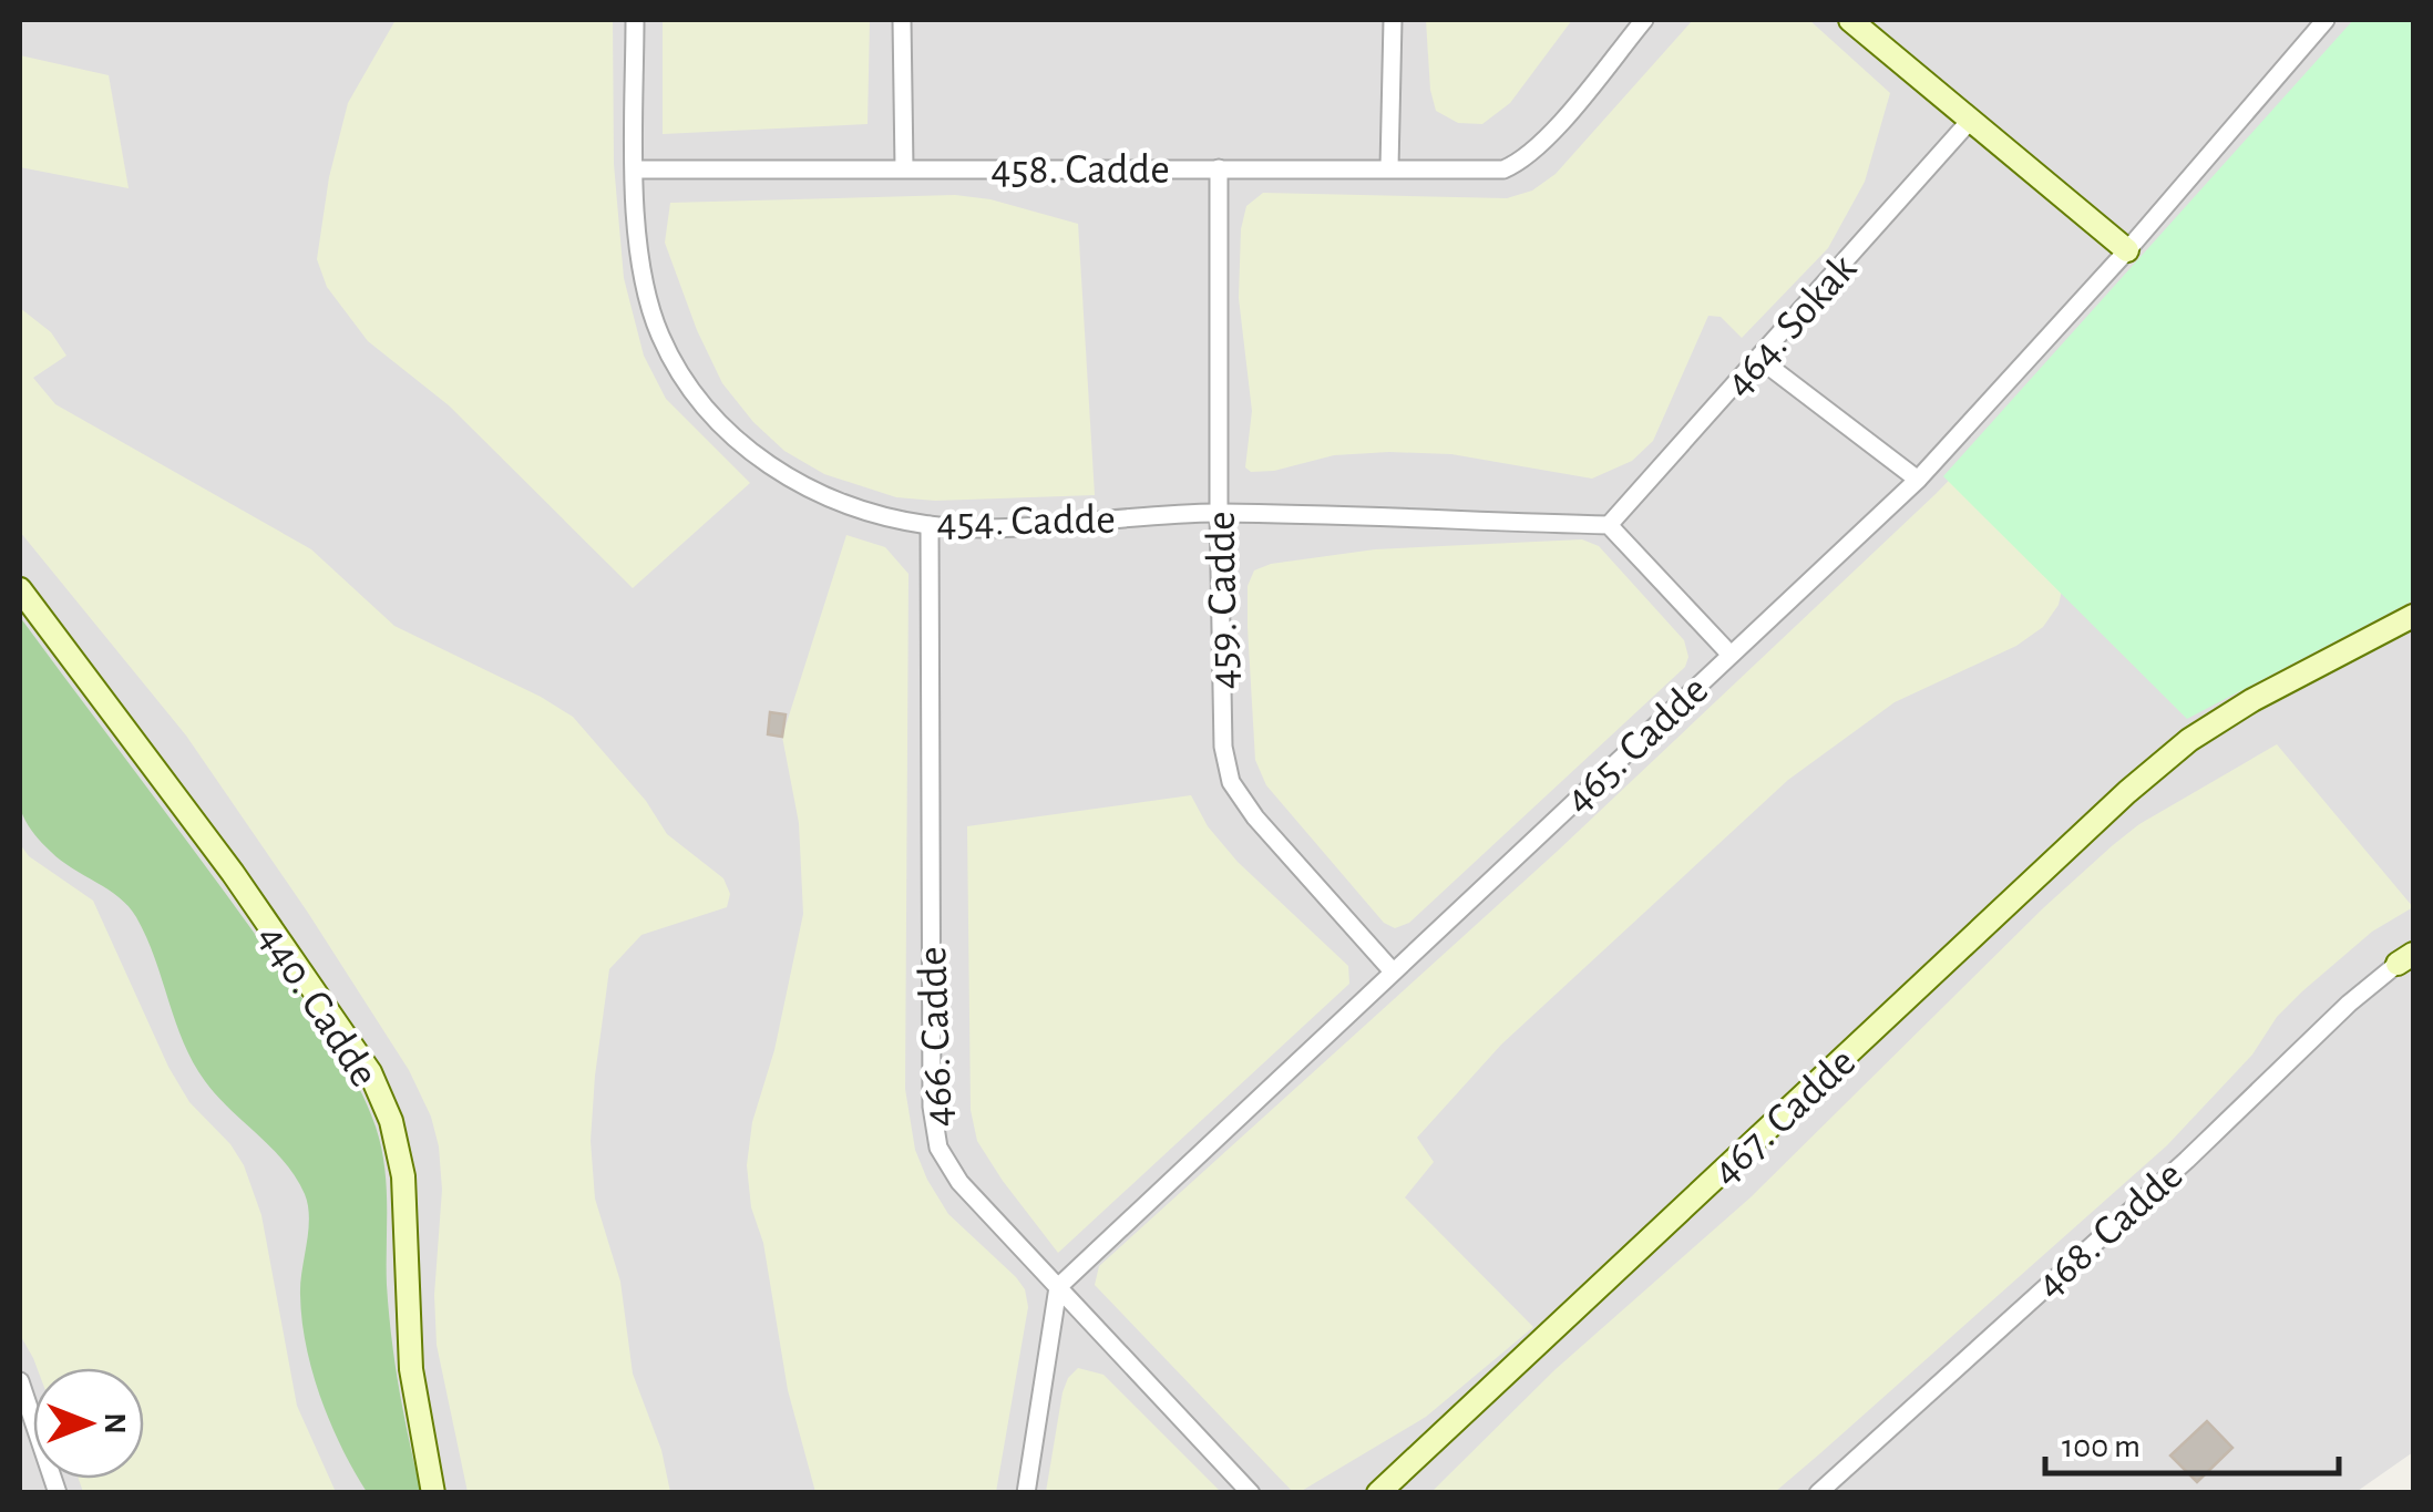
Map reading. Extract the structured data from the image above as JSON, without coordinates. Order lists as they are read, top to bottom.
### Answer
{
  "streets": {
    "street": [
      "458. Cadde",
      "464. Sokak",
      "454. Cadde",
      "459. Cadde",
      "465. Cadde",
      "440. Cadde",
      "466. Cadde",
      "467. Cadde",
      "468. Cadde"
    ]
  },
  "crossings": [
    ["458. Cadde", "454. Cadde"],
    ["458. Cadde", "459. Cadde"],
    ["464. Sokak", "454. Cadde"],
    ["454. Cadde", "459. Cadde"],
    ["454. Cadde", "466. Cadde"],
    ["459. Cadde", "465. Cadde"],
    ["465. Cadde", "466. Cadde"]
  ],
  "scale_bar": "100 m",
  "north": "right"
}
